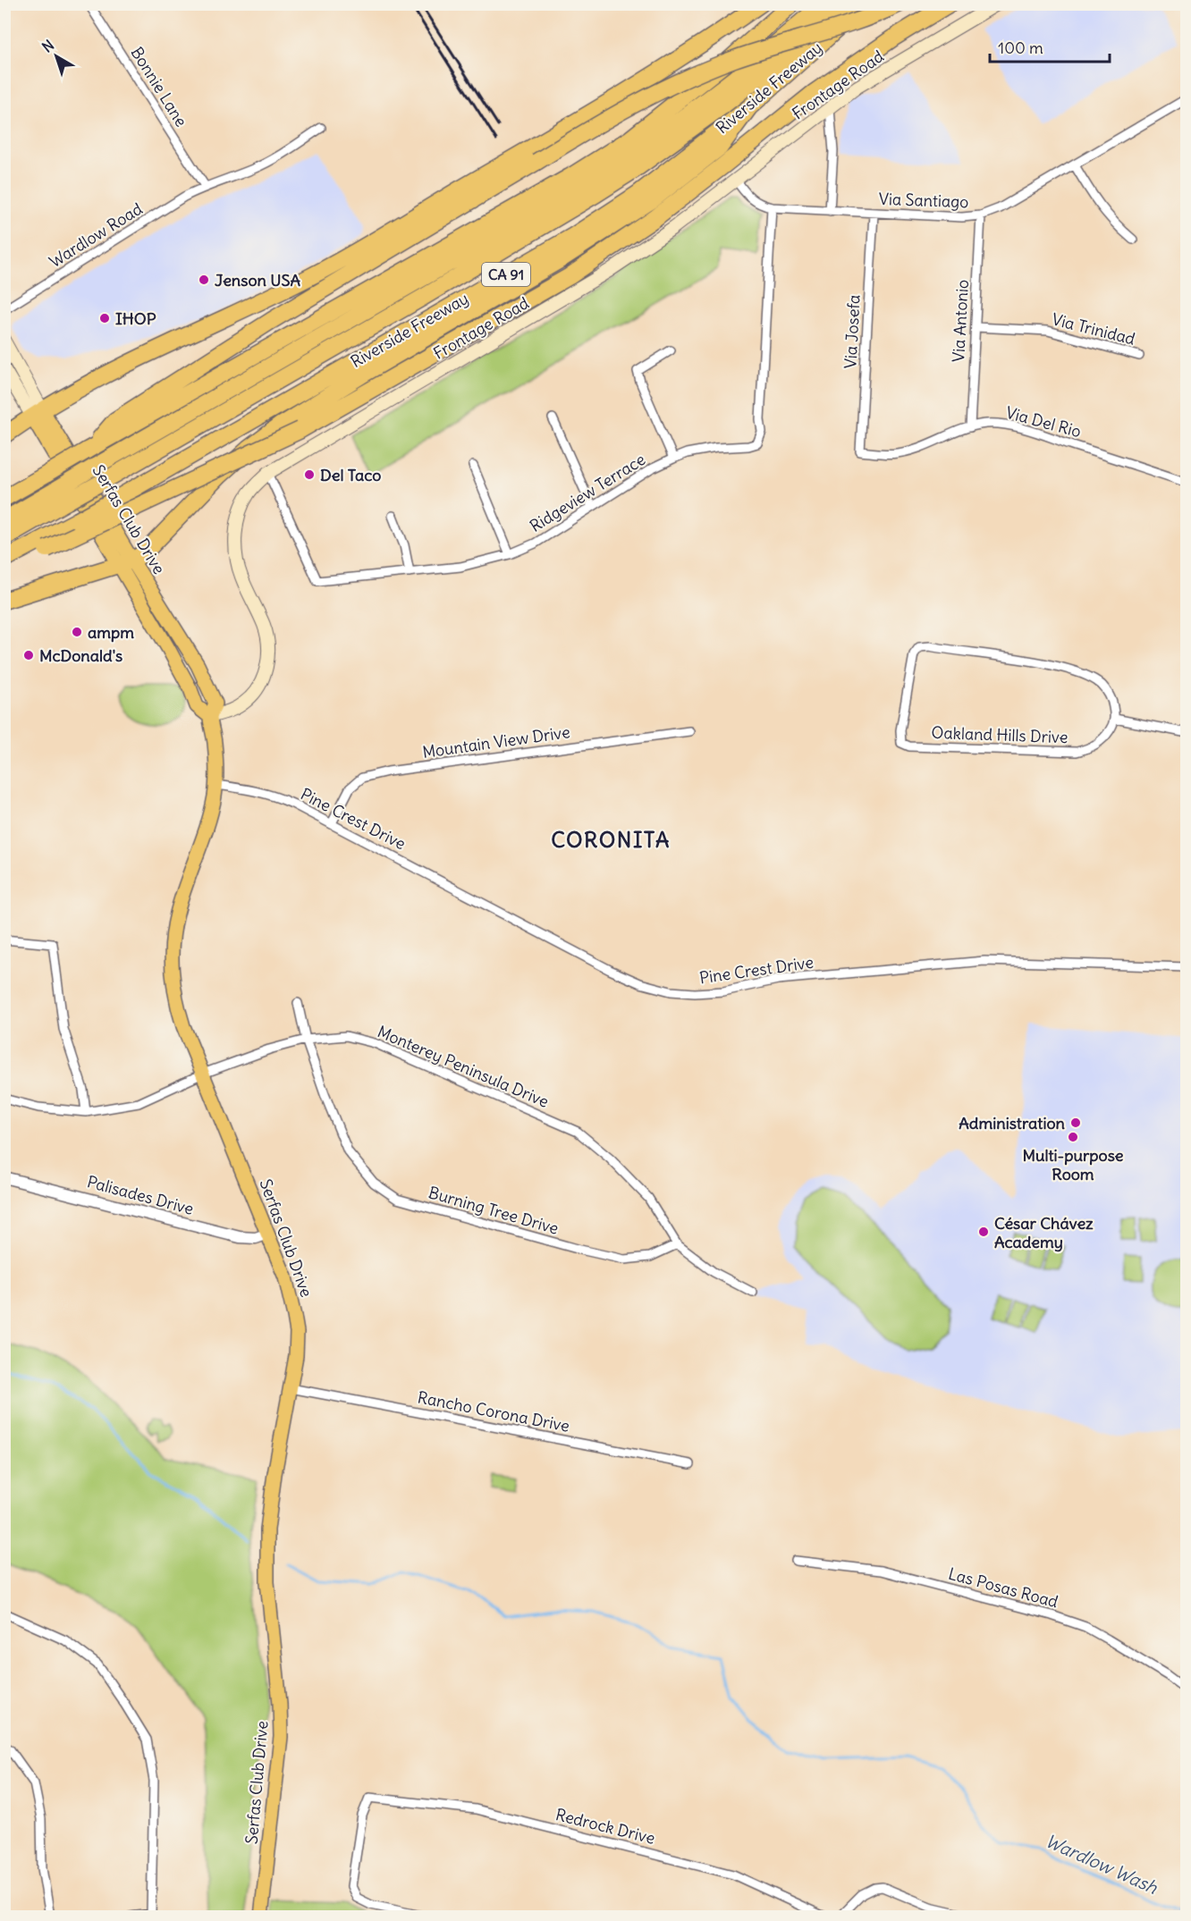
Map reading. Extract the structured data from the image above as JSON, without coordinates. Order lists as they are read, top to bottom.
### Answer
{
  "streets": {
    "highway": ["Riverside Freeway", "CA 91"],
    "main road": ["Frontage Road", "Serfas Club Drive"],
    "street": [
      "Bonnie Lane",
      "Via Santiago",
      "Wardlow Road",
      "Via Antonio",
      "Via Trinidad",
      "Via Josefa",
      "Via Del Rio",
      "Ridgeview Terrace",
      "Oakland Hills Drive",
      "Mountain View Drive",
      "Pine Crest Drive",
      "Monterey Peninsula Drive",
      "Palisades Drive",
      "Burning Tree Drive",
      "Rancho Corona Drive",
      "Las Posas Road",
      "Redrock Drive"
    ]
  },
  "crossings": [
    ["Frontage Road", "Via Santiago"],
    ["Frontage Road", "Ridgeview Terrace"],
    ["Frontage Road", "Serfas Club Drive"],
    ["Bonnie Lane", "Wardlow Road"],
    ["Via Santiago", "Via Antonio"],
    ["Via Santiago", "Via Josefa"],
    ["Via Santiago", "Ridgeview Terrace"],
    ["Via Antonio", "Via Trinidad"],
    ["Via Antonio", "Via Del Rio"],
    ["Via Josefa", "Via Del Rio"],
    ["Serfas Club Drive", "Pine Crest Drive"],
    ["Serfas Club Drive", "Monterey Peninsula Drive"],
    ["Serfas Club Drive", "Palisades Drive"],
    ["Serfas Club Drive", "Rancho Corona Drive"],
    ["Mountain View Drive", "Pine Crest Drive"],
    ["Monterey Peninsula Drive", "Burning Tree Drive"]
  ],
  "districts": ["CORONITA"],
  "water": ["Wardlow Wash"],
  "places": [
    "Jenson USA",
    "IHOP",
    "Del Taco",
    "ampm",
    "McDonald's",
    "Administration",
    "Multi-purpose Room",
    "César Chávez Academy"
  ],
  "scale_bar": "100 m",
  "north": "top left"
}
